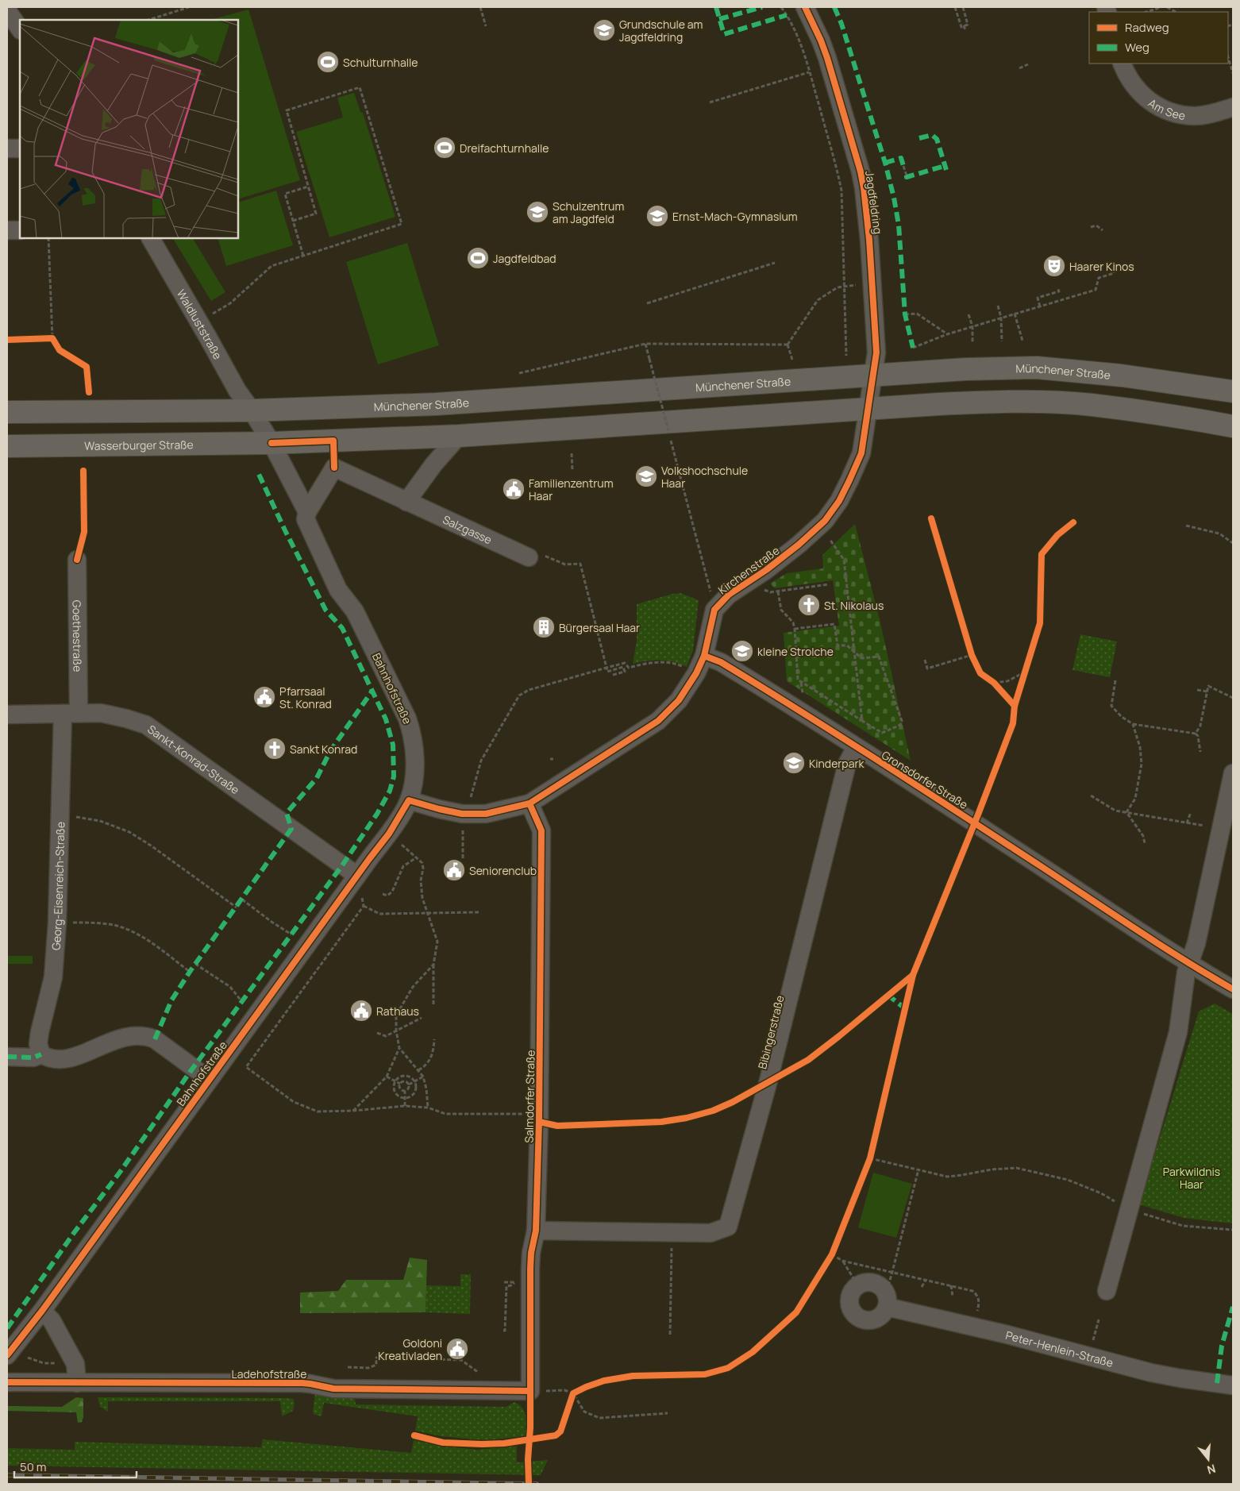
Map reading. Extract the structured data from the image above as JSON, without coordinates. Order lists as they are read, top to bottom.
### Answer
{
  "streets": {
    "main road": ["Münchener Straße", "Wasserburger Straße"],
    "street": [
      "Am See",
      "Jagdfeldring",
      "Waldluststraße",
      "Salzgasse",
      "Kirchenstraße",
      "Goethestraße",
      "Bahnhofstraße",
      "Sankt-Konrad-Straße",
      "Gronsdorfer Straße",
      "Georg-Eisenreich-Straße",
      "Bibingerstraße",
      "Salmdorfer Straße",
      "Peter-Henlein-Straße",
      "Ladehofstraße"
    ]
  },
  "crossings": [
    ["Jagdfeldring", "Münchener Straße"],
    ["Jagdfeldring", "Kirchenstraße"],
    ["Waldluststraße", "Münchener Straße"],
    ["Waldluststraße", "Bahnhofstraße"],
    ["Münchener Straße", "Bahnhofstraße"],
    ["Wasserburger Straße", "Bahnhofstraße"],
    ["Kirchenstraße", "Bahnhofstraße"],
    ["Kirchenstraße", "Gronsdorfer Straße"],
    ["Kirchenstraße", "Salmdorfer Straße"],
    ["Goethestraße", "Sankt-Konrad-Straße"],
    ["Goethestraße", "Georg-Eisenreich-Straße"],
    ["Bahnhofstraße", "Sankt-Konrad-Straße"],
    ["Sankt-Konrad-Straße", "Georg-Eisenreich-Straße"],
    ["Gronsdorfer Straße", "Bibingerstraße"],
    ["Bibingerstraße", "Salmdorfer Straße"],
    ["Salmdorfer Straße", "Ladehofstraße"]
  ],
  "parks": ["Parkwildnis Haar"],
  "places": {
    "school or university": [
      "Grundschule am Jagdfeldring",
      "Schulzentrum am Jagdfeld",
      "Ernst-Mach-Gymnasium",
      "Volkshochschule Haar",
      "kleine Strolche",
      "Kinderpark"
    ],
    "sports": ["Schulturnhalle", "Dreifachturnhalle", "Jagdfeldbad"],
    "theatre": ["Haarer Kinos"],
    "public building": [
      "Familienzentrum Haar",
      "Pfarrsaal St. Konrad",
      "Seniorenclub",
      "Rathaus",
      "Goldoni Kreativladen"
    ],
    "church": ["St. Nikolaus", "Sankt Konrad"],
    "building": ["Bürgersaal Haar"]
  },
  "legend": ["Radweg", "Weg"],
  "scale_bar": "50 m",
  "north": "bottom"
}
